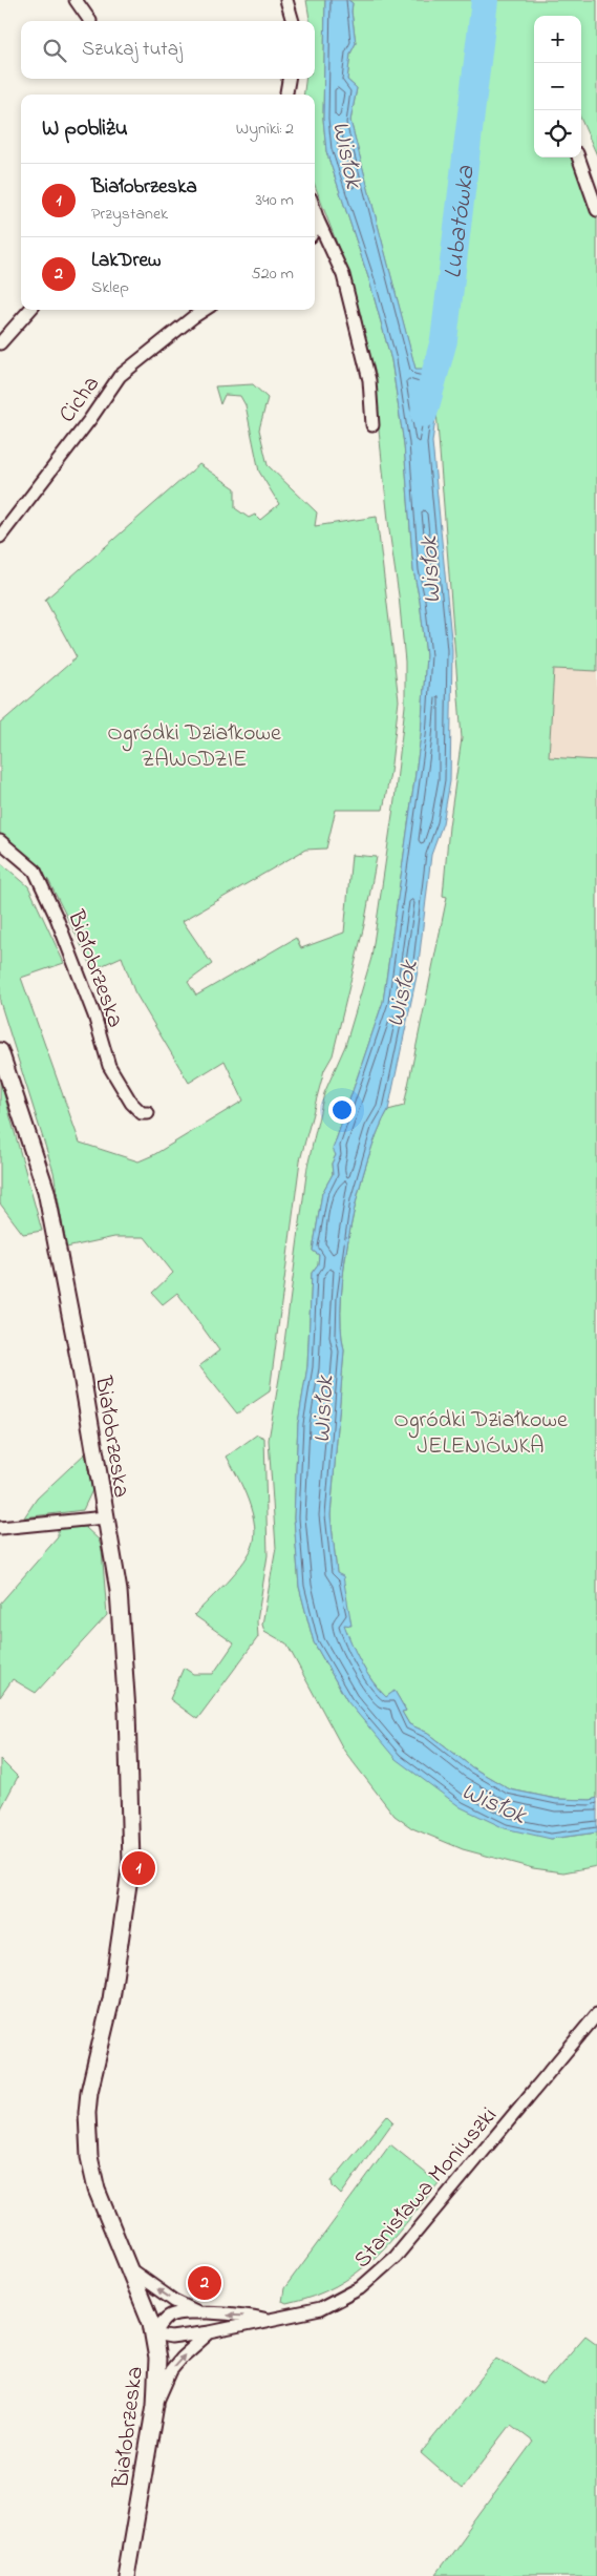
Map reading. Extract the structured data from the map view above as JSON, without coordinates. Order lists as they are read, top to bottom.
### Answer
{
  "streets": {
    "street": ["Cicha", "Białobrzeska", "Stanisława Moniuszki"]
  },
  "crossings": [
    ["Białobrzeska", "Stanisława Moniuszki"]
  ],
  "water": ["Wisłok", "Lubatówka"],
  "parks": ["Ogródki Działkowe ZAWODZIE", "Ogródki Działkowe JELENIÓWKA"],
  "page": {
    "map_buttons": ["+", "−"],
    "search": "Szukaj tutaj",
    "heading": ["W pobliżu", "Wyniki: 2"],
    "list": [
      {
        "mark": "1",
        "name": "Białobrzeska",
        "note": "Przystanek",
        "value": "340 m"
      },
      {
        "mark": "2",
        "name": "LakDrew",
        "note": "Sklep",
        "value": "520 m"
      }
    ],
    "pins": ["1", "2"]
  }
}
